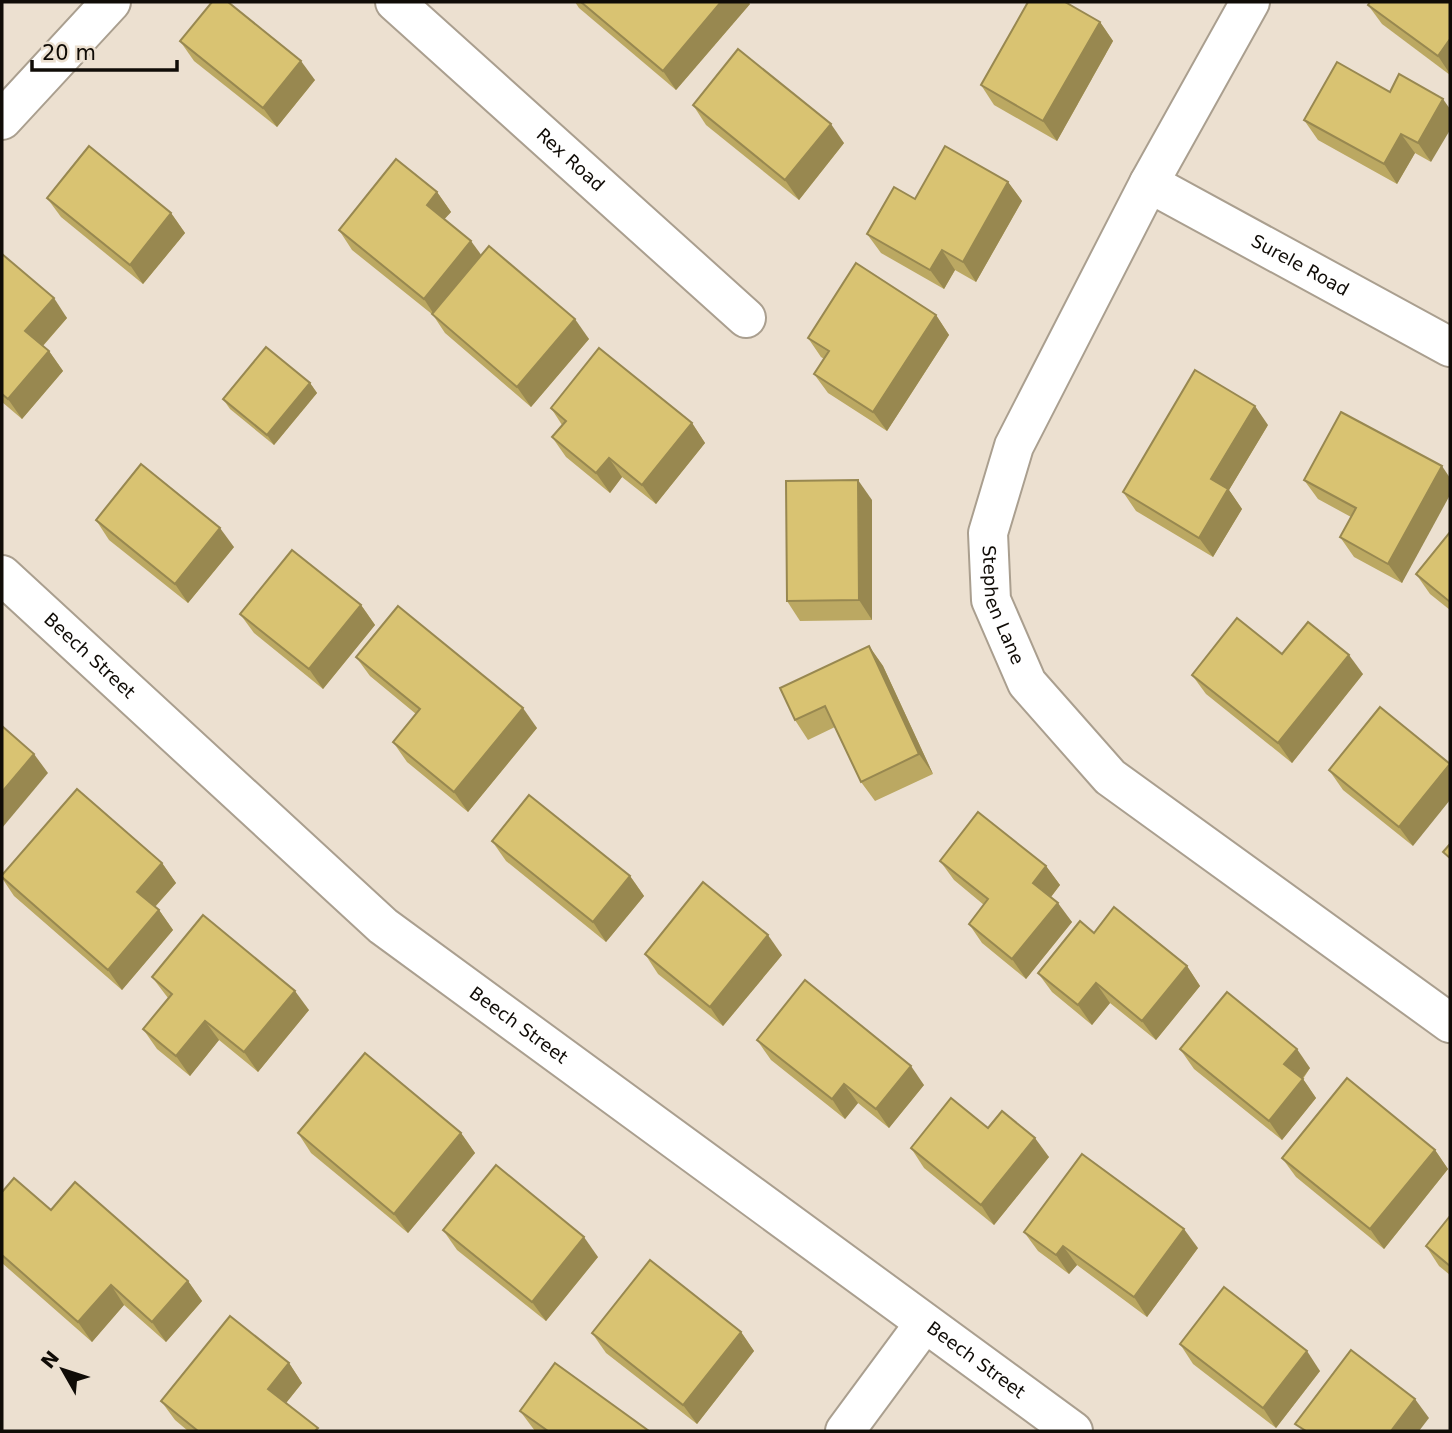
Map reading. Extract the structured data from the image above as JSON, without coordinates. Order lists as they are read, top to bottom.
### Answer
{
  "streets": {
    "street": [
      "Rex Road",
      "Surele Road",
      "Stephen Lane",
      "Beech Street"
    ]
  },
  "crossings": [
    ["Surele Road", "Stephen Lane"]
  ],
  "scale_bar": "20 m",
  "north": "top left"
}
